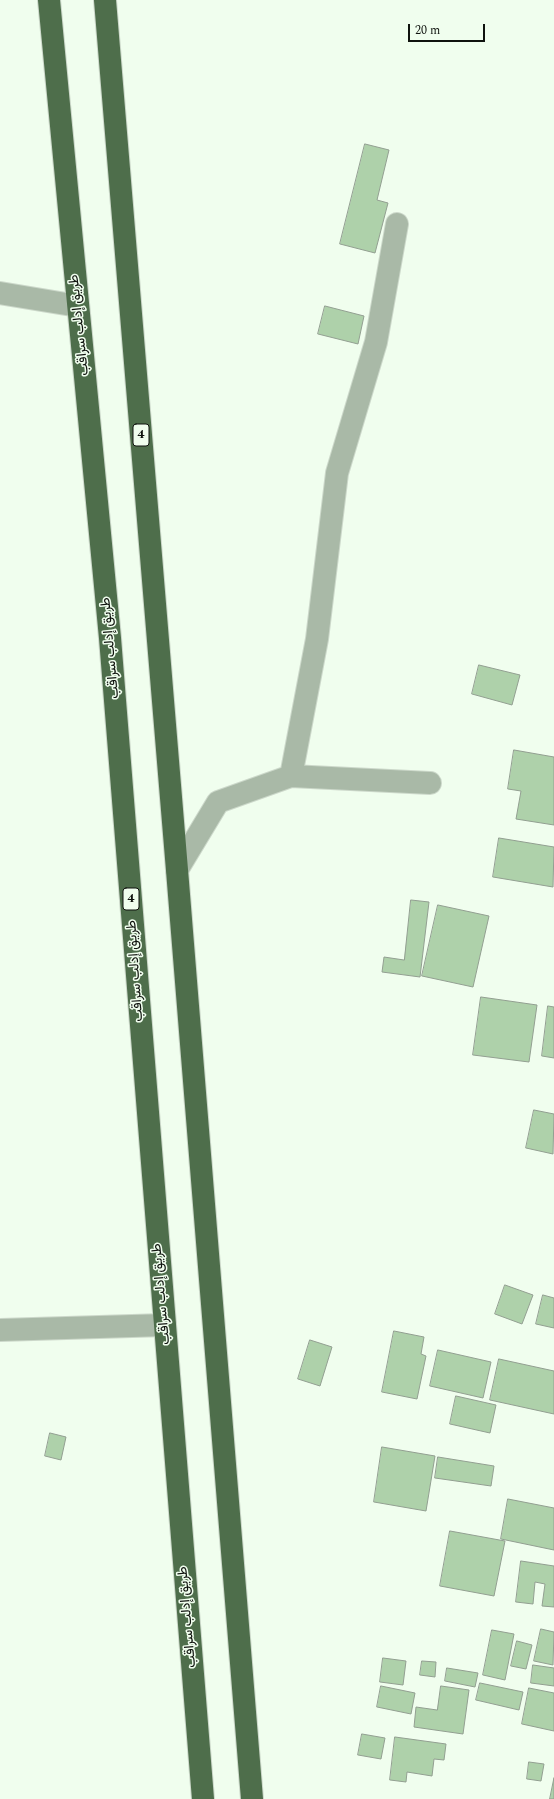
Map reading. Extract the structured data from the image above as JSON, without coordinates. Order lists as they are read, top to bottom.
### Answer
{
  "streets": {
    "highway": ["طريق إدلب سراقب", "4"]
  },
  "scale_bar": "20 m"
}
